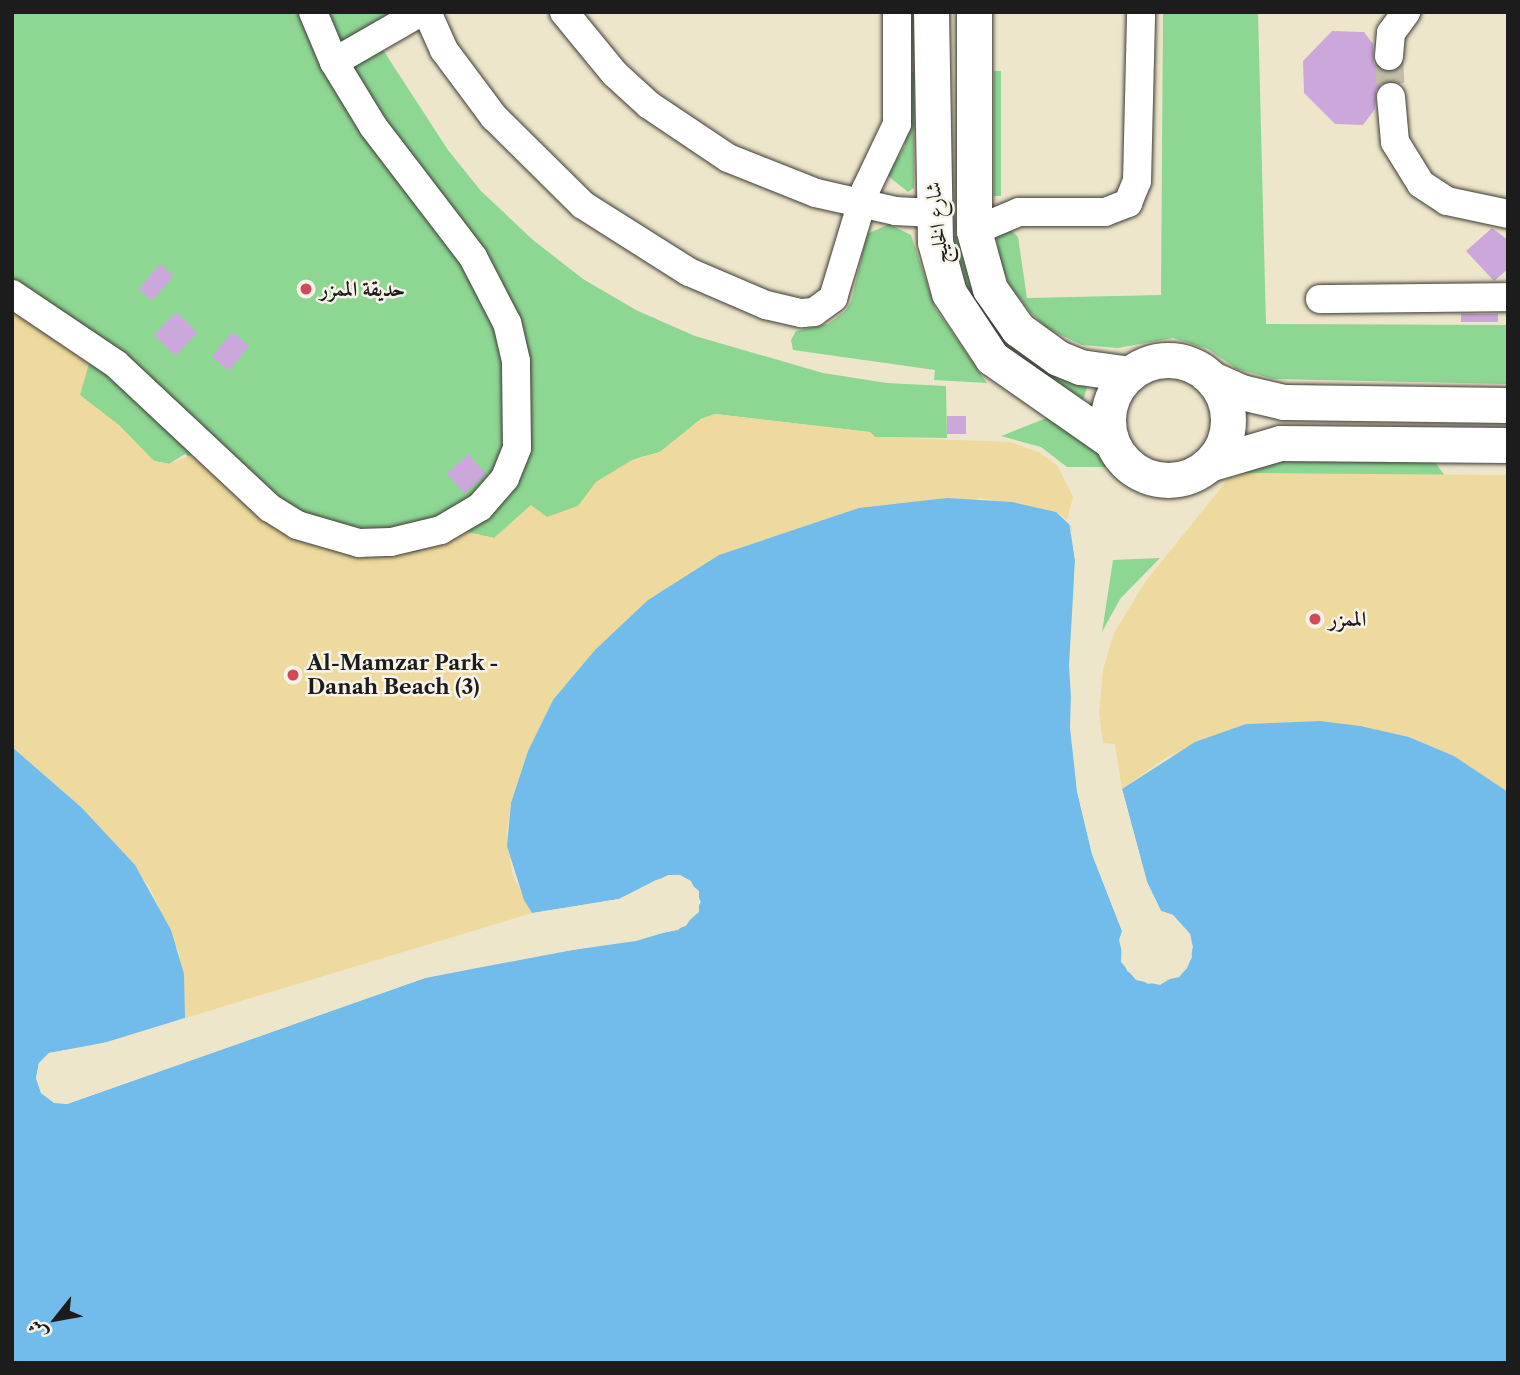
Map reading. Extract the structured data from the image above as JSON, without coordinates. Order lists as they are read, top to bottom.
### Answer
{
  "streets": {
    "main road": ["شارع الخليج"]
  },
  "places": ["حديقة الممزر", "الممزر", "Al-Mamzar Park - Danah Beach (3)"],
  "north": "bottom left"
}
